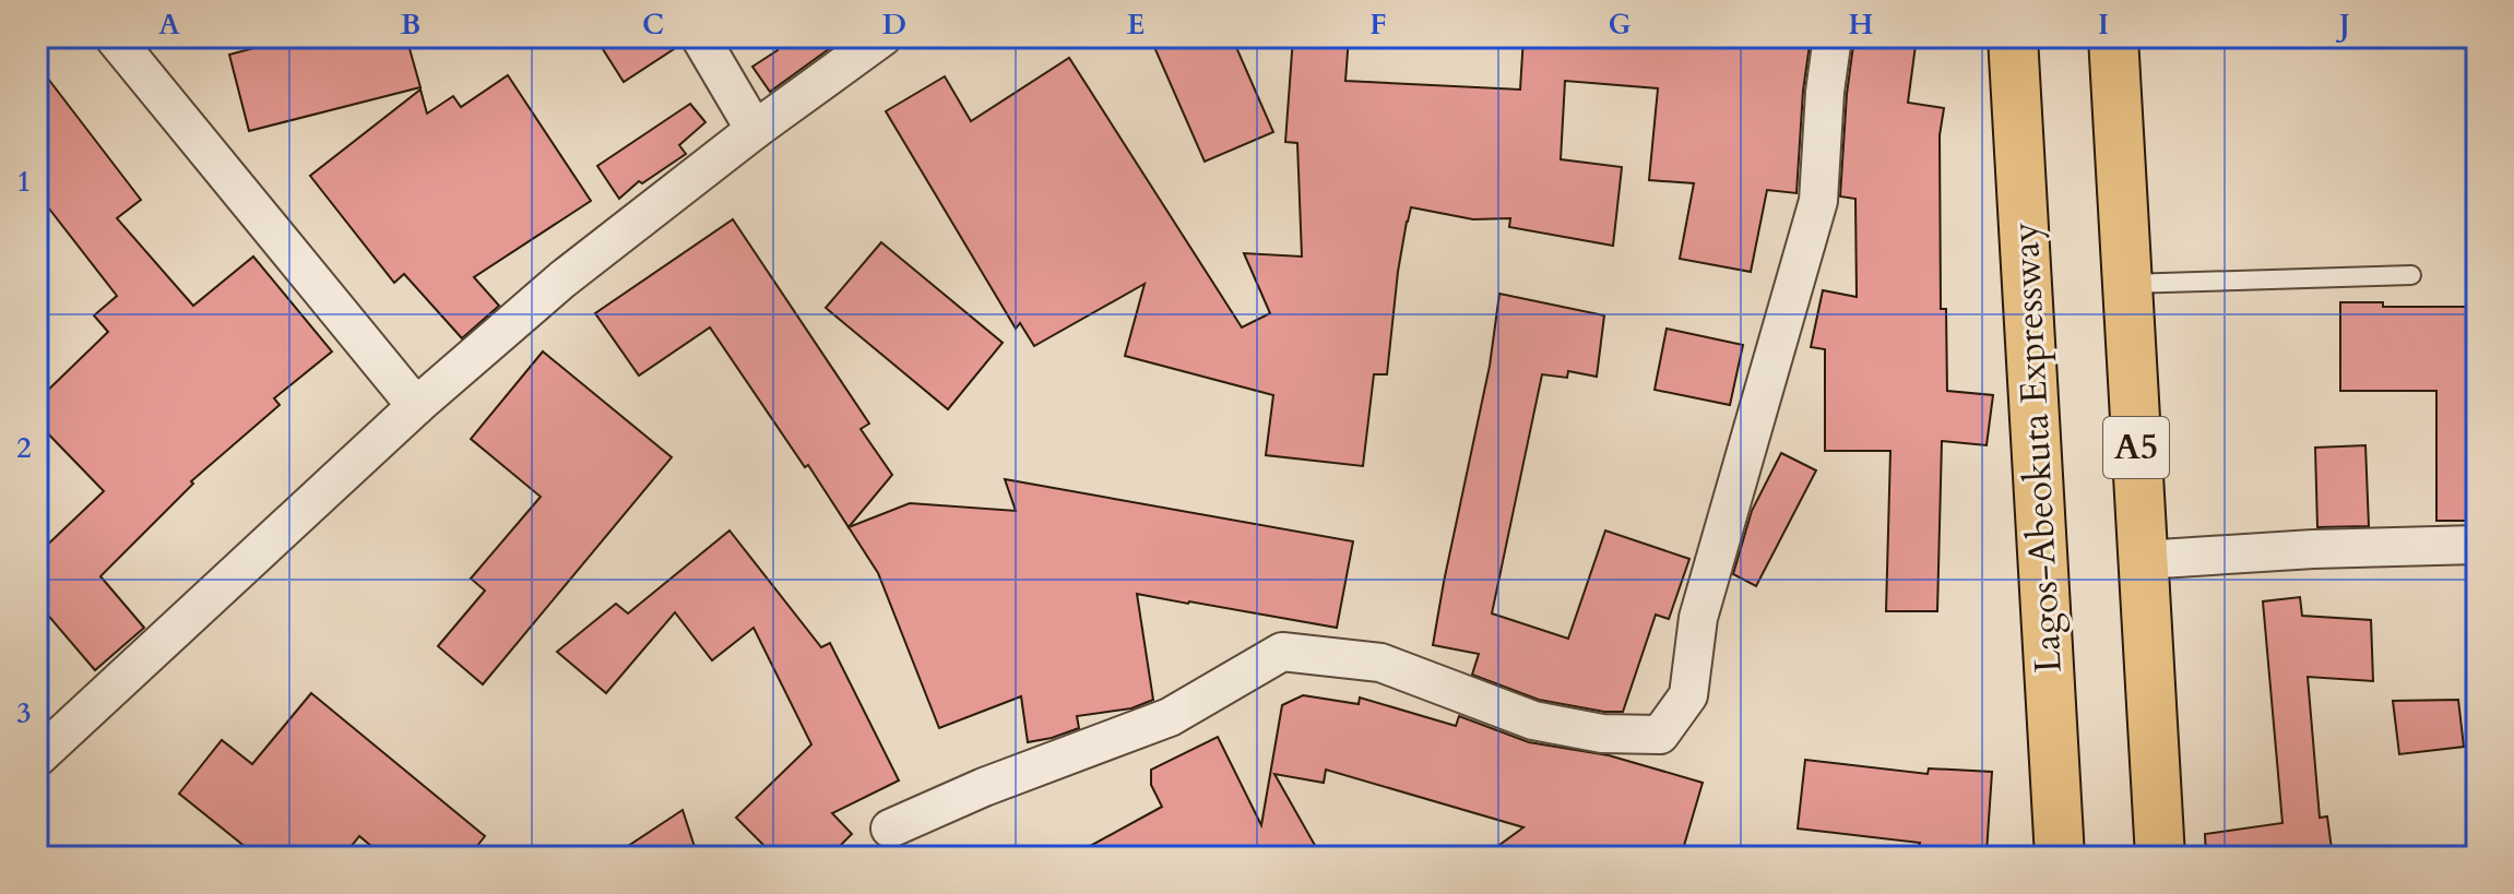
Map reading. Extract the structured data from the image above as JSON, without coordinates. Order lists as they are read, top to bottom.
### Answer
{
  "streets": {
    "highway": ["Lagos-Abeokuta Expressway", "A5"]
  },
  "grid": {
    "columns": [
      "A",
      "B",
      "C",
      "D",
      "E",
      "F",
      "G",
      "H",
      "I",
      "J"
    ],
    "rows": ["1", "2", "3"]
  }
}
